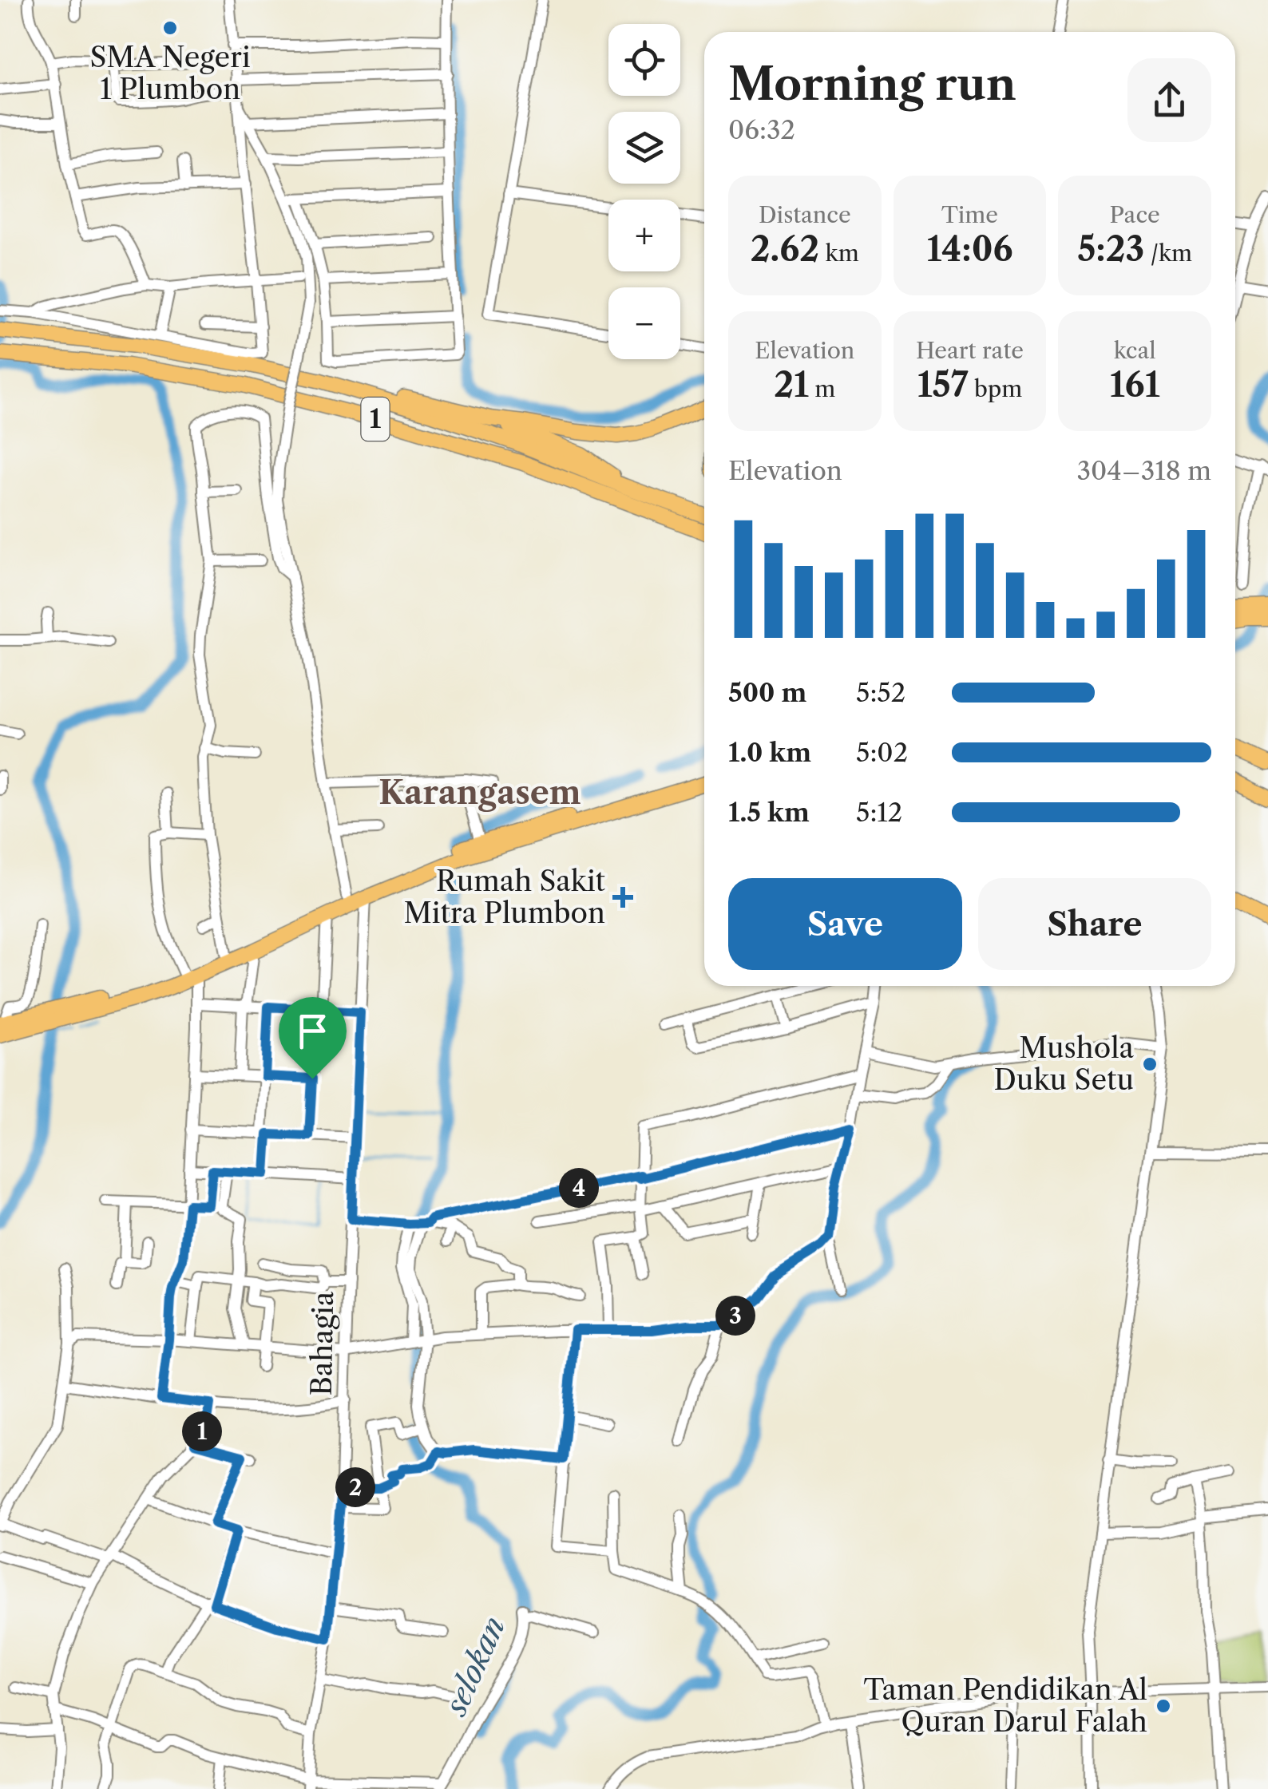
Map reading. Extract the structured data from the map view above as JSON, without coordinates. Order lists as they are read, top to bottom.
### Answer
{
  "streets": {
    "highway": ["1"],
    "street": ["Bahagia"]
  },
  "districts": ["Karangasem"],
  "water": ["selokan"],
  "places": {
    "other": ["SMA Negeri 1 Plumbon", "Mushola Duku Setu", "Taman Pendidikan Al Quran Darul Falah"],
    "health": ["Rumah Sakit Mitra Plumbon"]
  },
  "page": {
    "map_buttons": ["+", "−"],
    "heading": ["Morning run", "06:32"],
    "stats": [
      ["Distance", "2.62 km"],
      ["Time", "14:06"],
      ["Pace", "5:23 /km"],
      ["Elevation", "21 m"],
      ["Heart rate", "157 bpm"],
      ["kcal", "161"]
    ],
    "chart": ["Elevation", "304–318 m"],
    "list": [
      {
        "name": "500 m",
        "note": "5:52"
      },
      {
        "name": "1.0 km",
        "note": "5:02"
      },
      {
        "name": "1.5 km",
        "note": "5:12"
      }
    ],
    "buttons": ["Save", "Share"],
    "pins": [
      "4",
      "3",
      "1",
      "2"
    ]
  }
}
